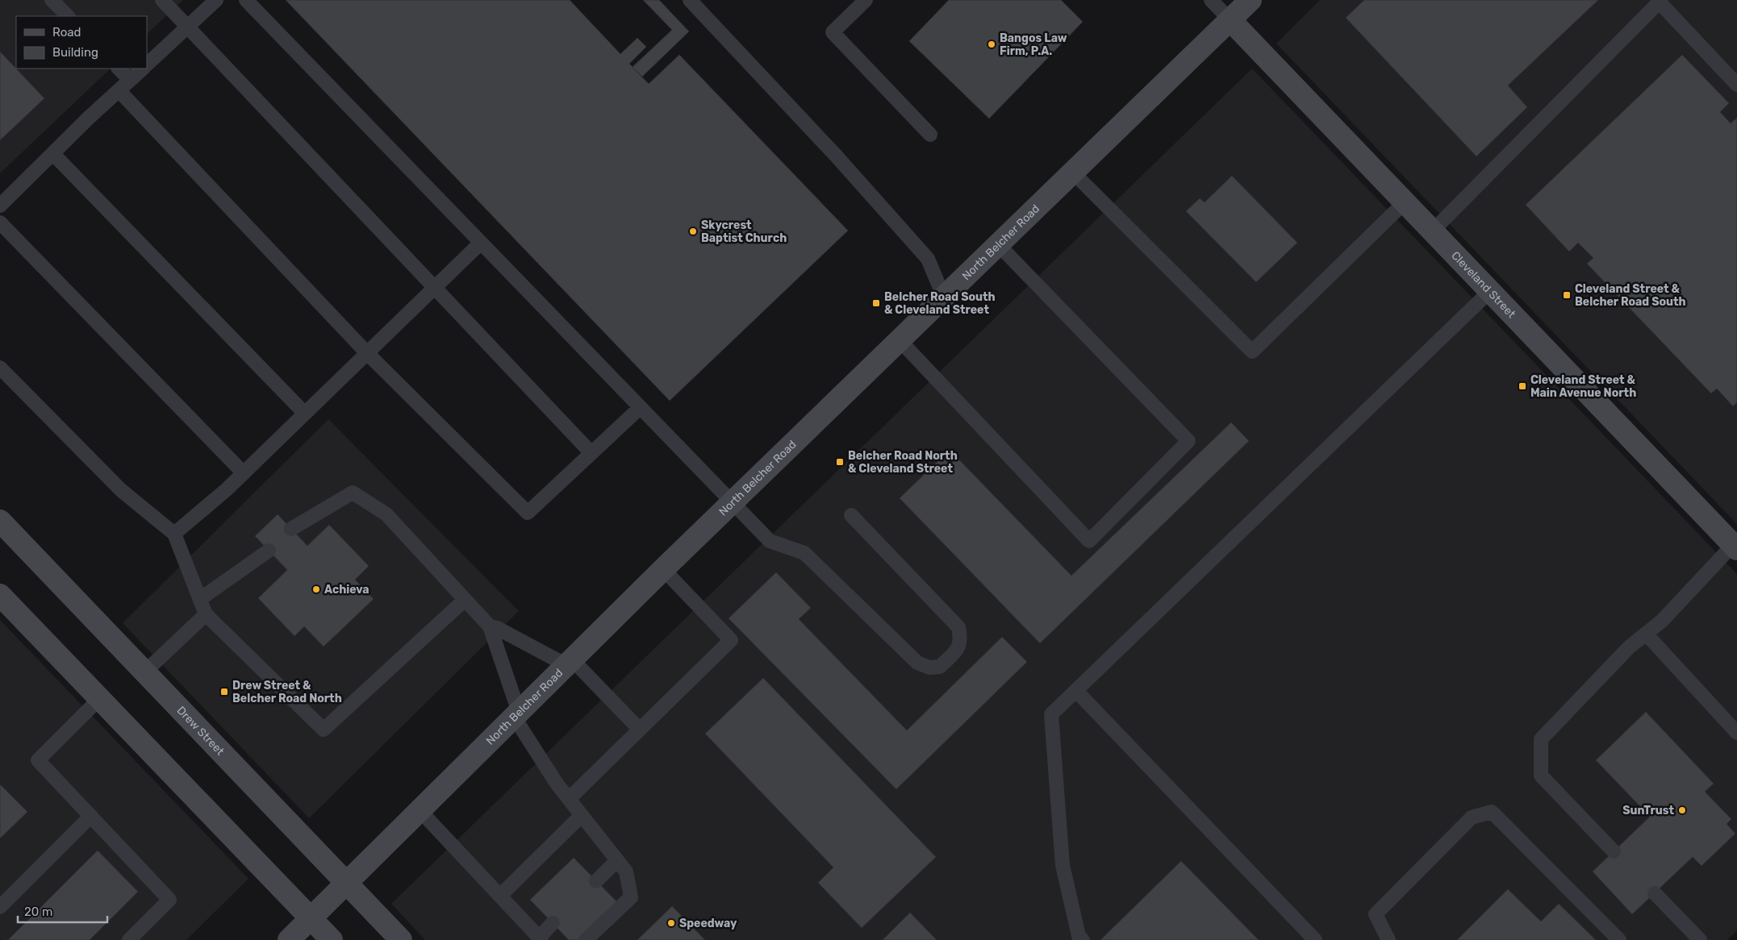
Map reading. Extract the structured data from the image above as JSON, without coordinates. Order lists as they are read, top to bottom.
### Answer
{
  "streets": {
    "main road": ["North Belcher Road", "Cleveland Street", "Drew Street"]
  },
  "crossings": [
    ["North Belcher Road", "Cleveland Street"],
    ["North Belcher Road", "Drew Street"]
  ],
  "places": {
    "other": [
      "Bangos Law Firm, P.A.",
      "Skycrest Baptist Church",
      "Achieva",
      "SunTrust",
      "Speedway"
    ],
    "transit": [
      "Cleveland Street & Belcher Road South",
      "Belcher Road South & Cleveland Street",
      "Cleveland Street & Main Avenue North",
      "Belcher Road North & Cleveland Street",
      "Drew Street & Belcher Road North"
    ]
  },
  "legend": ["Road", "Building"],
  "scale_bar": "20 m"
}
